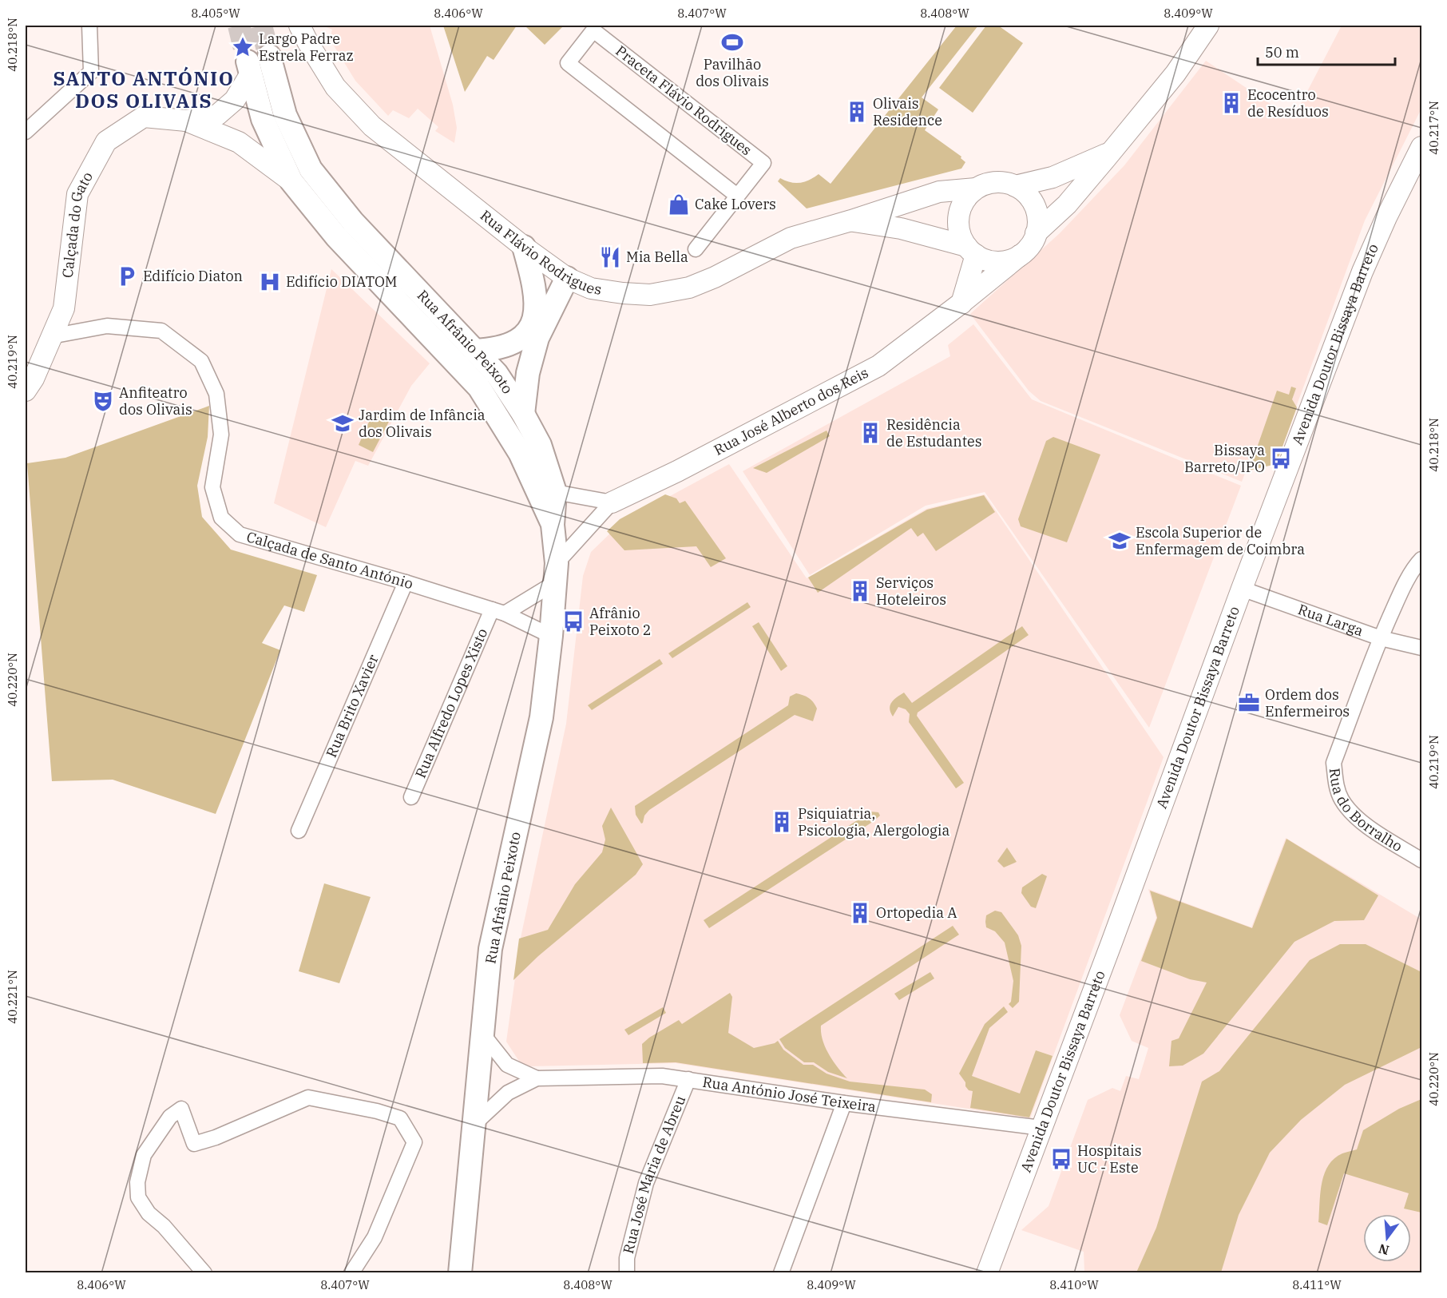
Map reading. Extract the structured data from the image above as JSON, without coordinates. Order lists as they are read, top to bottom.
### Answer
{
  "streets": {
    "main road": ["Rua Afrânio Peixoto"],
    "street": [
      "Praceta Flávio Rodrigues",
      "Calçada do Gato",
      "Rua Flávio Rodrigues",
      "Avenida Doutor Bissaya Barreto",
      "Rua José Alberto dos Reis",
      "Calçada de Santo António",
      "Rua Larga",
      "Rua Alfredo Lopes Xisto",
      "Rua Brito Xavier",
      "Rua do Borralho",
      "Rua António José Teixeira",
      "Rua José Maria de Abreu"
    ]
  },
  "crossings": [
    ["Calçada do Gato", "Rua Afrânio Peixoto"],
    ["Calçada do Gato", "Calçada de Santo António"],
    ["Rua Flávio Rodrigues", "Rua José Alberto dos Reis"],
    ["Rua Afrânio Peixoto", "Rua José Alberto dos Reis"],
    ["Rua Afrânio Peixoto", "Calçada de Santo António"],
    ["Rua Afrânio Peixoto", "Rua António José Teixeira"],
    ["Avenida Doutor Bissaya Barreto", "Rua Larga"],
    ["Avenida Doutor Bissaya Barreto", "Rua António José Teixeira"],
    ["Calçada de Santo António", "Rua Alfredo Lopes Xisto"],
    ["Calçada de Santo António", "Rua Brito Xavier"],
    ["Rua Larga", "Rua do Borralho"],
    ["Rua António José Teixeira", "Rua José Maria de Abreu"]
  ],
  "districts": ["SANTO ANTÓNIO DOS OLIVAIS"],
  "places": {
    "sports": ["Pavilhão dos Olivais"],
    "place": ["Largo Padre Estrela Ferraz"],
    "building": [
      "Ecocentro de Resíduos",
      "Olivais Residence",
      "Residência de Estudantes",
      "Serviços Hoteleiros",
      "Psiquiatria, Psicologia, Alergologia",
      "Ortopedia A"
    ],
    "shop": ["Cake Lovers"],
    "restaurant": ["Mia Bella"],
    "parking": ["Edifício Diaton"],
    "hospital": ["Edifício DIATOM"],
    "theatre": ["Anfiteatro dos Olivais"],
    "school or university": ["Jardim de Infância dos Olivais", "Escola Superior de Enfermagem de Coimbra"],
    "bus stop": ["Bissaya Barreto/IPO", "Afrânio Peixoto 2", "Hospitais UC - Este"],
    "office": ["Ordem dos Enfermeiros"]
  },
  "scale_bar": "50 m",
  "north": "bottom",
  "coordinates": [
    "8.405°W",
    "8.406°W",
    "8.407°W",
    "8.408°W",
    "8.409°W",
    "40.218°N",
    "40.217°N",
    "40.219°N",
    "40.220°N",
    "40.221°N",
    "8.410°W",
    "8.411°W"
  ]
}
